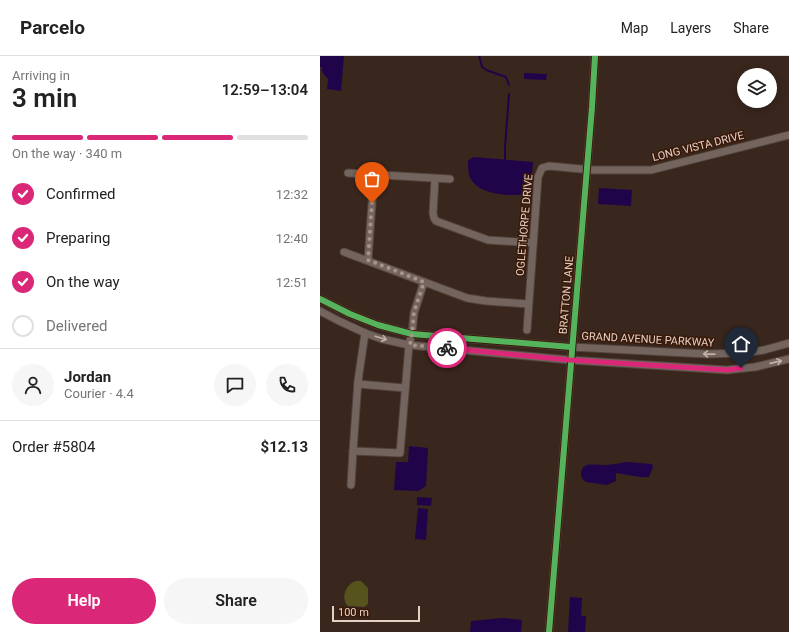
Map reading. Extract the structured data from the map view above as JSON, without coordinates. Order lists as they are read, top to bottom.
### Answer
{
  "streets": {
    "street": [
      "LONG VISTA DRIVE",
      "OGLETHORPE DRIVE",
      "BRATTON LANE",
      "GRAND AVENUE PARKWAY"
    ]
  },
  "crossings": [
    ["LONG VISTA DRIVE", "OGLETHORPE DRIVE"],
    ["LONG VISTA DRIVE", "BRATTON LANE"],
    ["OGLETHORPE DRIVE", "BRATTON LANE"],
    ["BRATTON LANE", "GRAND AVENUE PARKWAY"]
  ],
  "scale_bar": "100 m",
  "page": {
    "header": "Parcelo",
    "nav": ["Map", "Layers", "Share"],
    "heading": ["3 min", "Arriving in", "12:59–13:04"],
    "panel": [
      "Jordan",
      "Courier · 4.4",
      "Order #5804",
      "$12.13"
    ],
    "bar": "On the way · 340 m",
    "list": [
      ["Confirmed", "12:32"],
      ["Preparing", "12:40"],
      ["On the way", "12:51"],
      "Delivered"
    ],
    "buttons": ["Help", "Share"],
    "scale": "100 m"
  }
}
